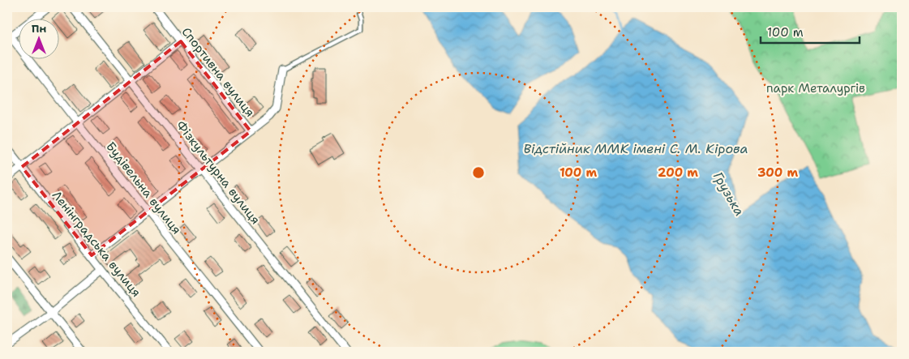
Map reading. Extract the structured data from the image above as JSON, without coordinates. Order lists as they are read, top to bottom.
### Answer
{
  "streets": {
    "street": [
      "Спортивна вулиця",
      "Фiзкультурна вулиця",
      "Будівельна вулиця",
      "Ленінградська вулиця"
    ]
  },
  "water": ["Відстійник ММК імені С. М. Кірова", "Грузька"],
  "parks": ["парк Металургів"],
  "scale_bar": "100 m",
  "north": "top",
  "rings": ["100 m", "200 m", "300 m"]
}
